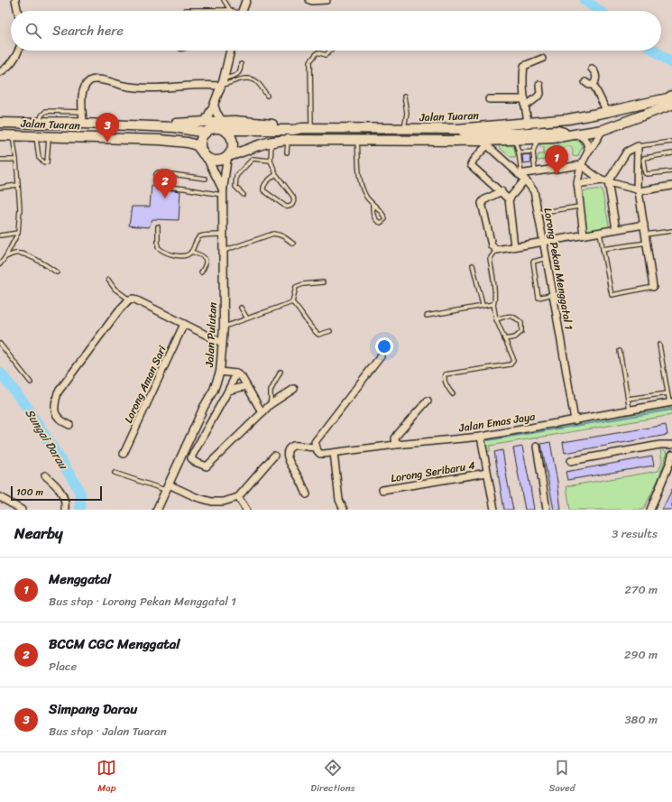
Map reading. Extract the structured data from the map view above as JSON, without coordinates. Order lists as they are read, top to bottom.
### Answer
{
  "streets": {
    "main road": ["Jalan Tuaran"],
    "street": [
      "Lorong Pekan Menggatal 1",
      "Jalan Pulutan",
      "Lorong Aman Sari",
      "Jalan Emas Jaya",
      "Lorong Seribaru 4"
    ]
  },
  "crossings": [
    ["Jalan Tuaran", "Lorong Pekan Menggatal 1"],
    ["Jalan Tuaran", "Jalan Pulutan"],
    ["Lorong Pekan Menggatal 1", "Jalan Emas Jaya"]
  ],
  "water": ["Sungai Darau"],
  "scale_bar": "100 m",
  "page": {
    "search": "Search here",
    "pins": ["3", "1", "2"],
    "scale": "100 m",
    "heading": ["Nearby", "3 results"],
    "list": [
      {
        "mark": "1",
        "name": "Menggatal",
        "note": "Bus stop · Lorong Pekan Menggatal 1",
        "value": "270 m"
      },
      {
        "mark": "2",
        "name": "BCCM CGC Menggatal",
        "note": "Place",
        "value": "290 m"
      },
      {
        "mark": "3",
        "name": "Simpang Darau",
        "note": "Bus stop · Jalan Tuaran",
        "value": "380 m"
      }
    ],
    "nav": ["Map", "Directions", "Saved"]
  }
}
